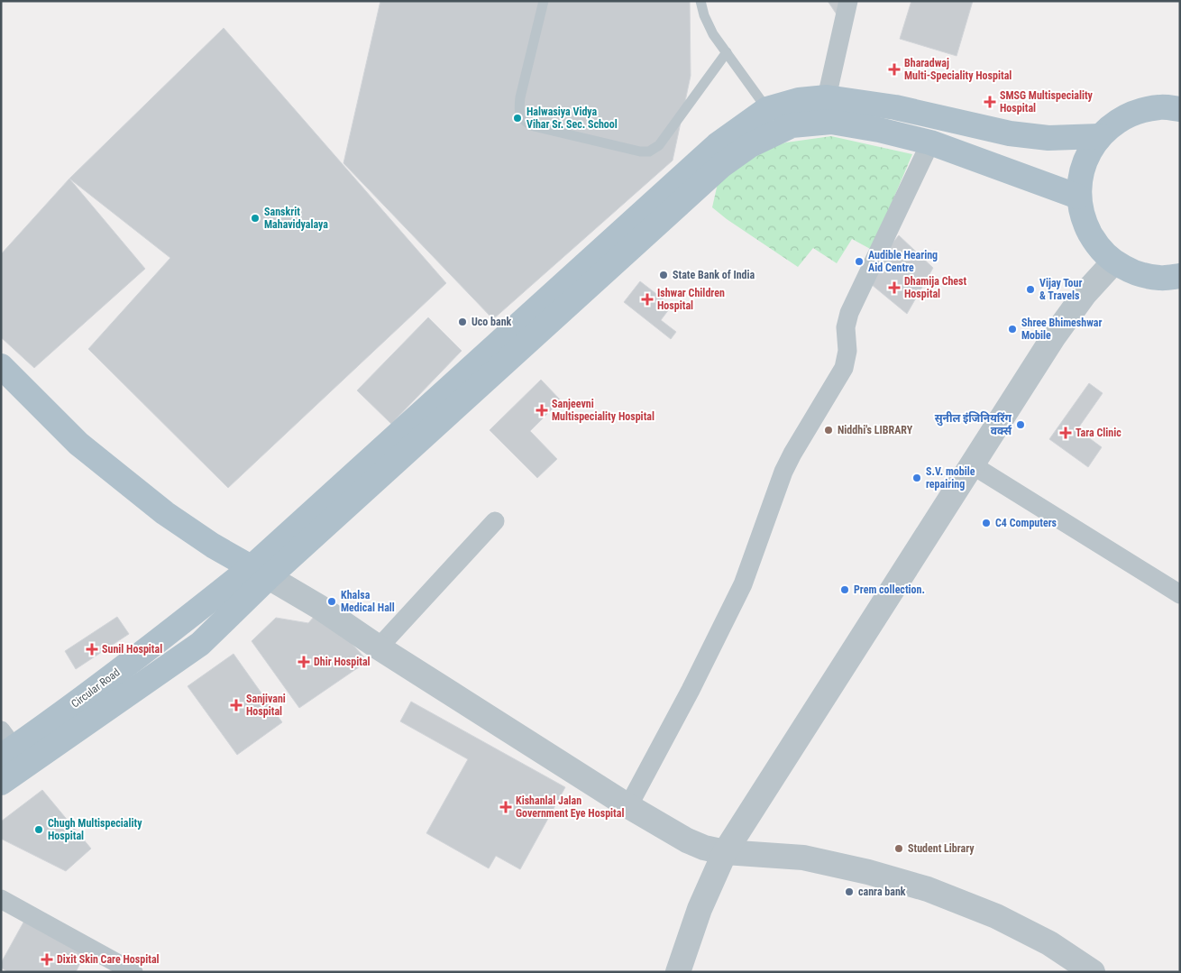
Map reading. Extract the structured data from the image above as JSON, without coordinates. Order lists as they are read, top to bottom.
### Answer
{
  "streets": {
    "main road": ["Circular Road"]
  },
  "places": {
    "health": [
      "Bharadwaj Multi-Speciality Hospital",
      "SMSG Multispeciality Hospital",
      "Dhamija Chest Hospital",
      "Ishwar Children Hospital",
      "Sanjeevni Multispeciality Hospital",
      "Tara Clinic",
      "Sunil Hospital",
      "Dhir Hospital",
      "Sanjivani Hospital",
      "Kishanlal Jalan Government Eye Hospital",
      "Dixit Skin Care Hospital"
    ],
    "other": [
      "Halwasiya Vidya Vihar Sr. Sec. School",
      "Sanskrit Mahavidyalaya",
      "Audible Hearing Aid Centre",
      "State Bank of India",
      "Vijay Tour & Travels",
      "Uco bank",
      "Shree Bhimeshwar Mobile",
      "सुनील इंजिनियरिंग वर्क्स",
      "Niddhi's LIBRARY",
      "S.V. mobile repairing",
      "C4 Computers",
      "Prem collection.",
      "Khalsa Medical Hall",
      "Chugh Multispeciality Hospital",
      "Student Library",
      "canra bank"
    ]
  }
}
